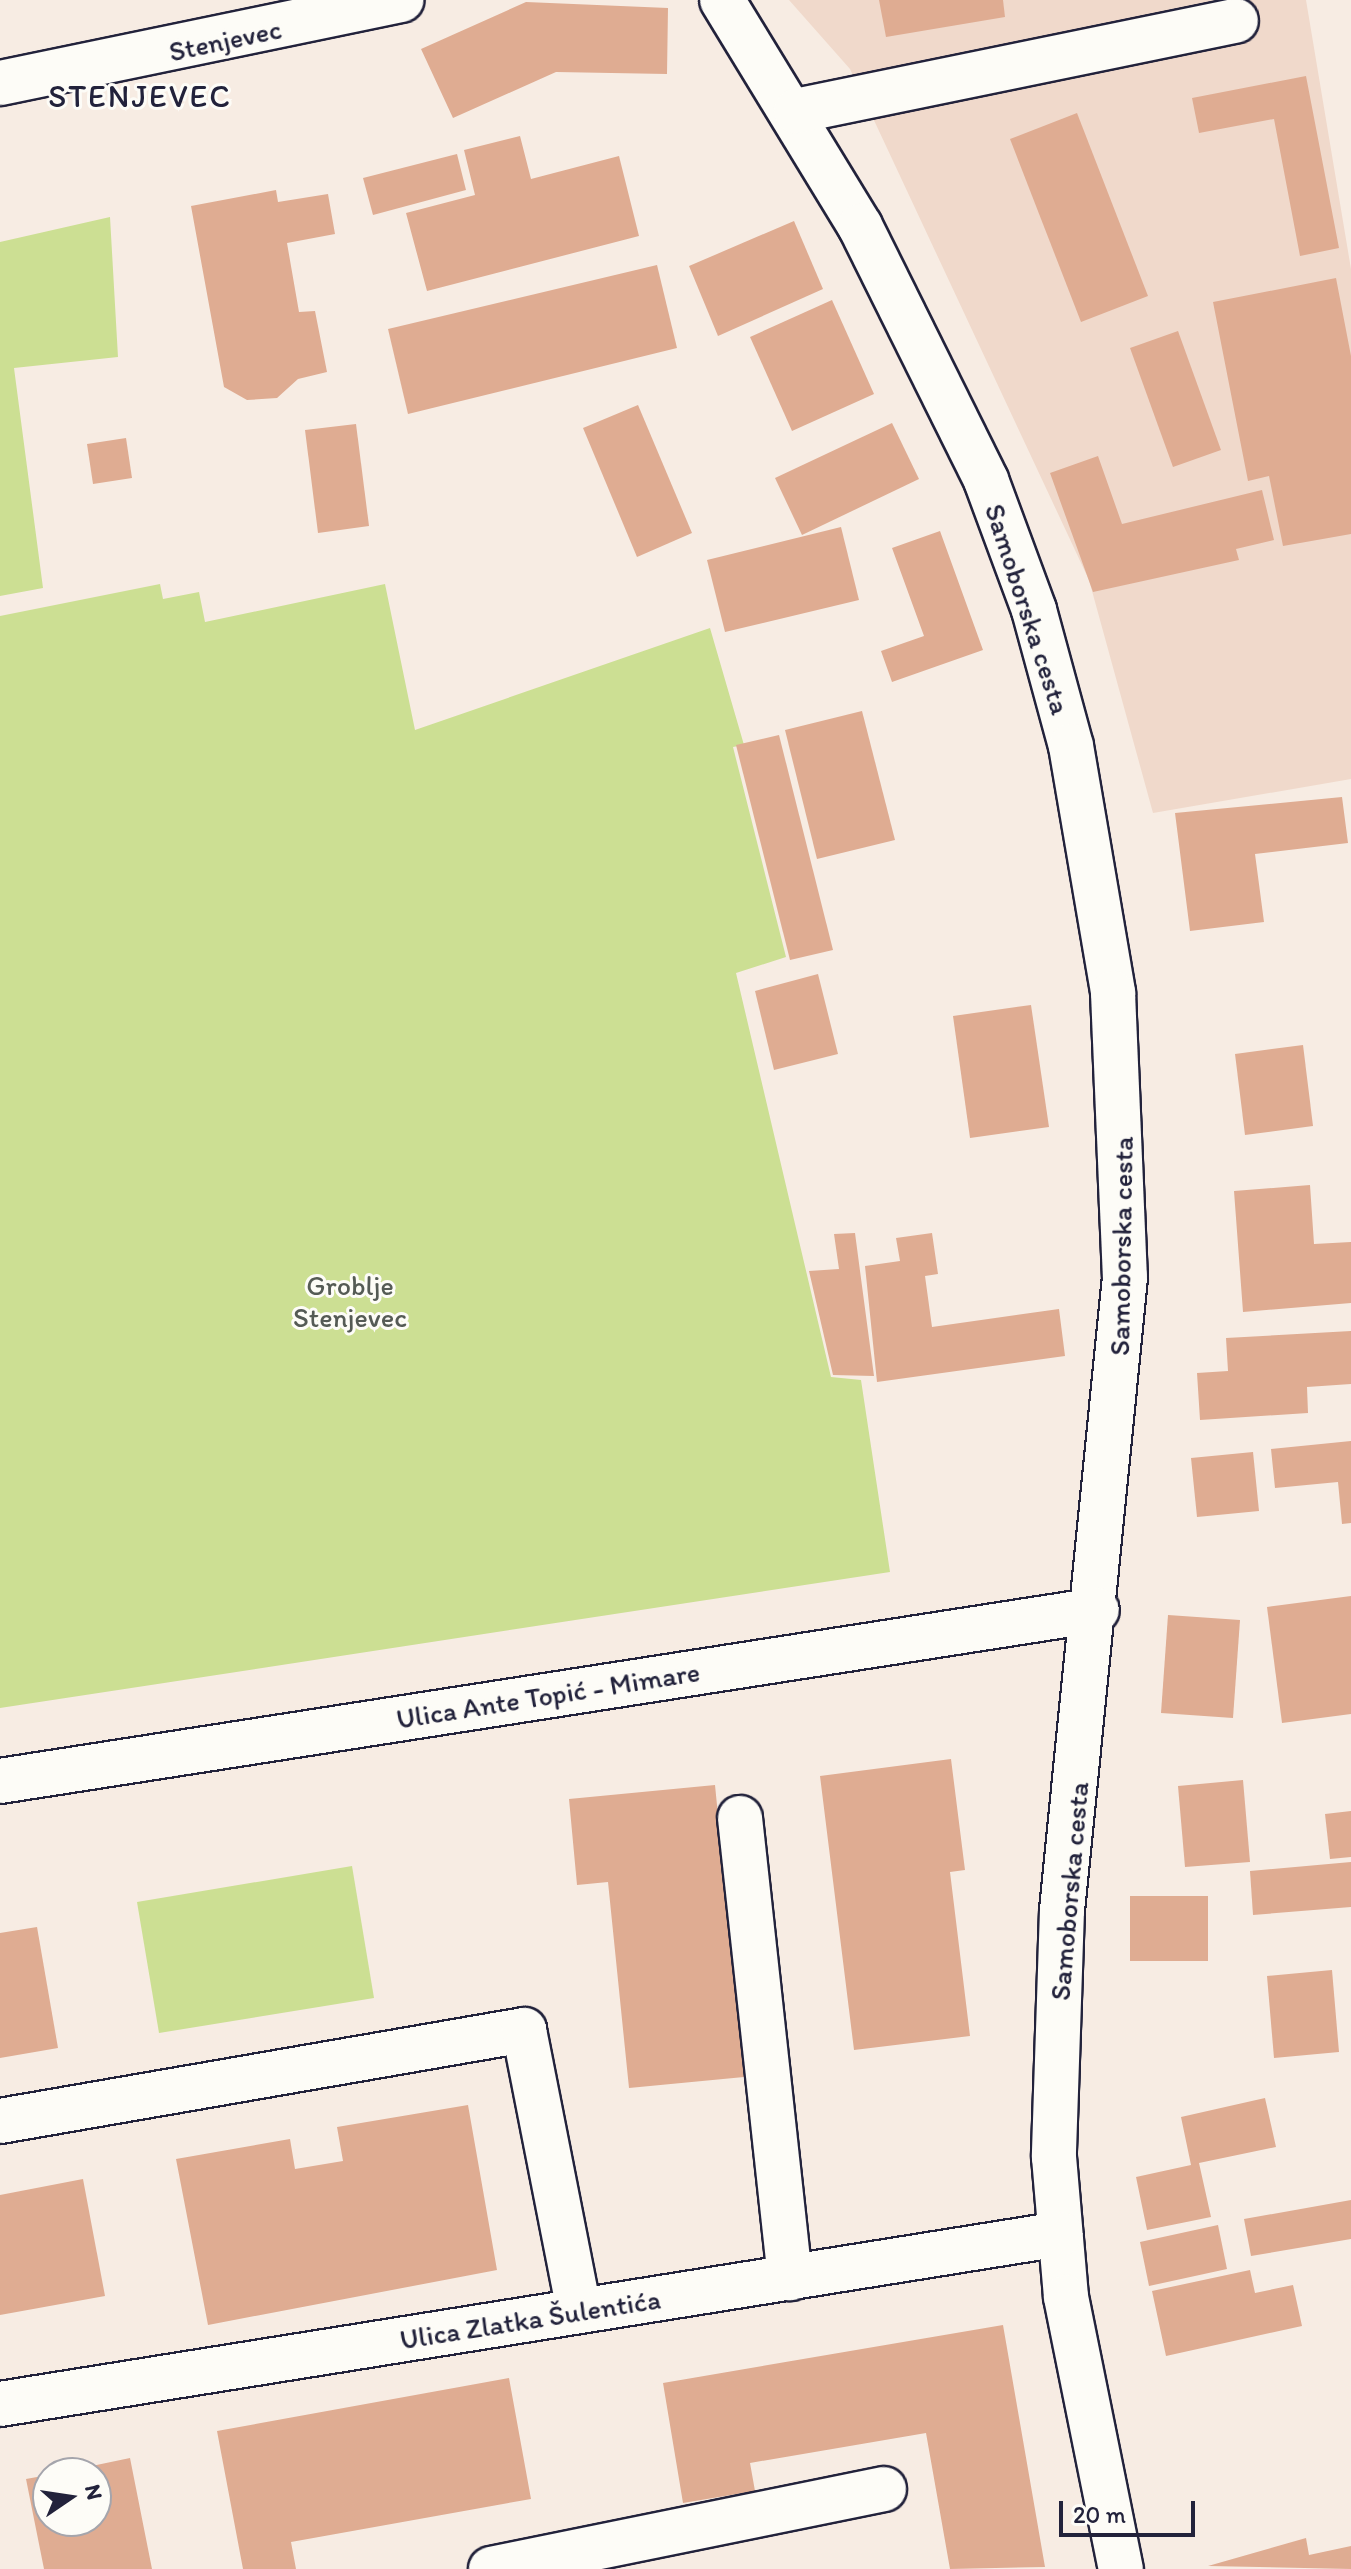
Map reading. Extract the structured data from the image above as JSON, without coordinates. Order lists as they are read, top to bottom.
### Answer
{
  "streets": {
    "street": [
      "Stenjevec",
      "Samoborska cesta",
      "Ulica Ante Topić - Mimare",
      "Ulica Zlatka Šulentića"
    ]
  },
  "crossings": [
    ["Samoborska cesta", "Ulica Ante Topić - Mimare"],
    ["Samoborska cesta", "Ulica Zlatka Šulentića"]
  ],
  "districts": ["STENJEVEC"],
  "parks": ["Groblje Stenjevec"],
  "scale_bar": "20 m",
  "north": "right"
}
